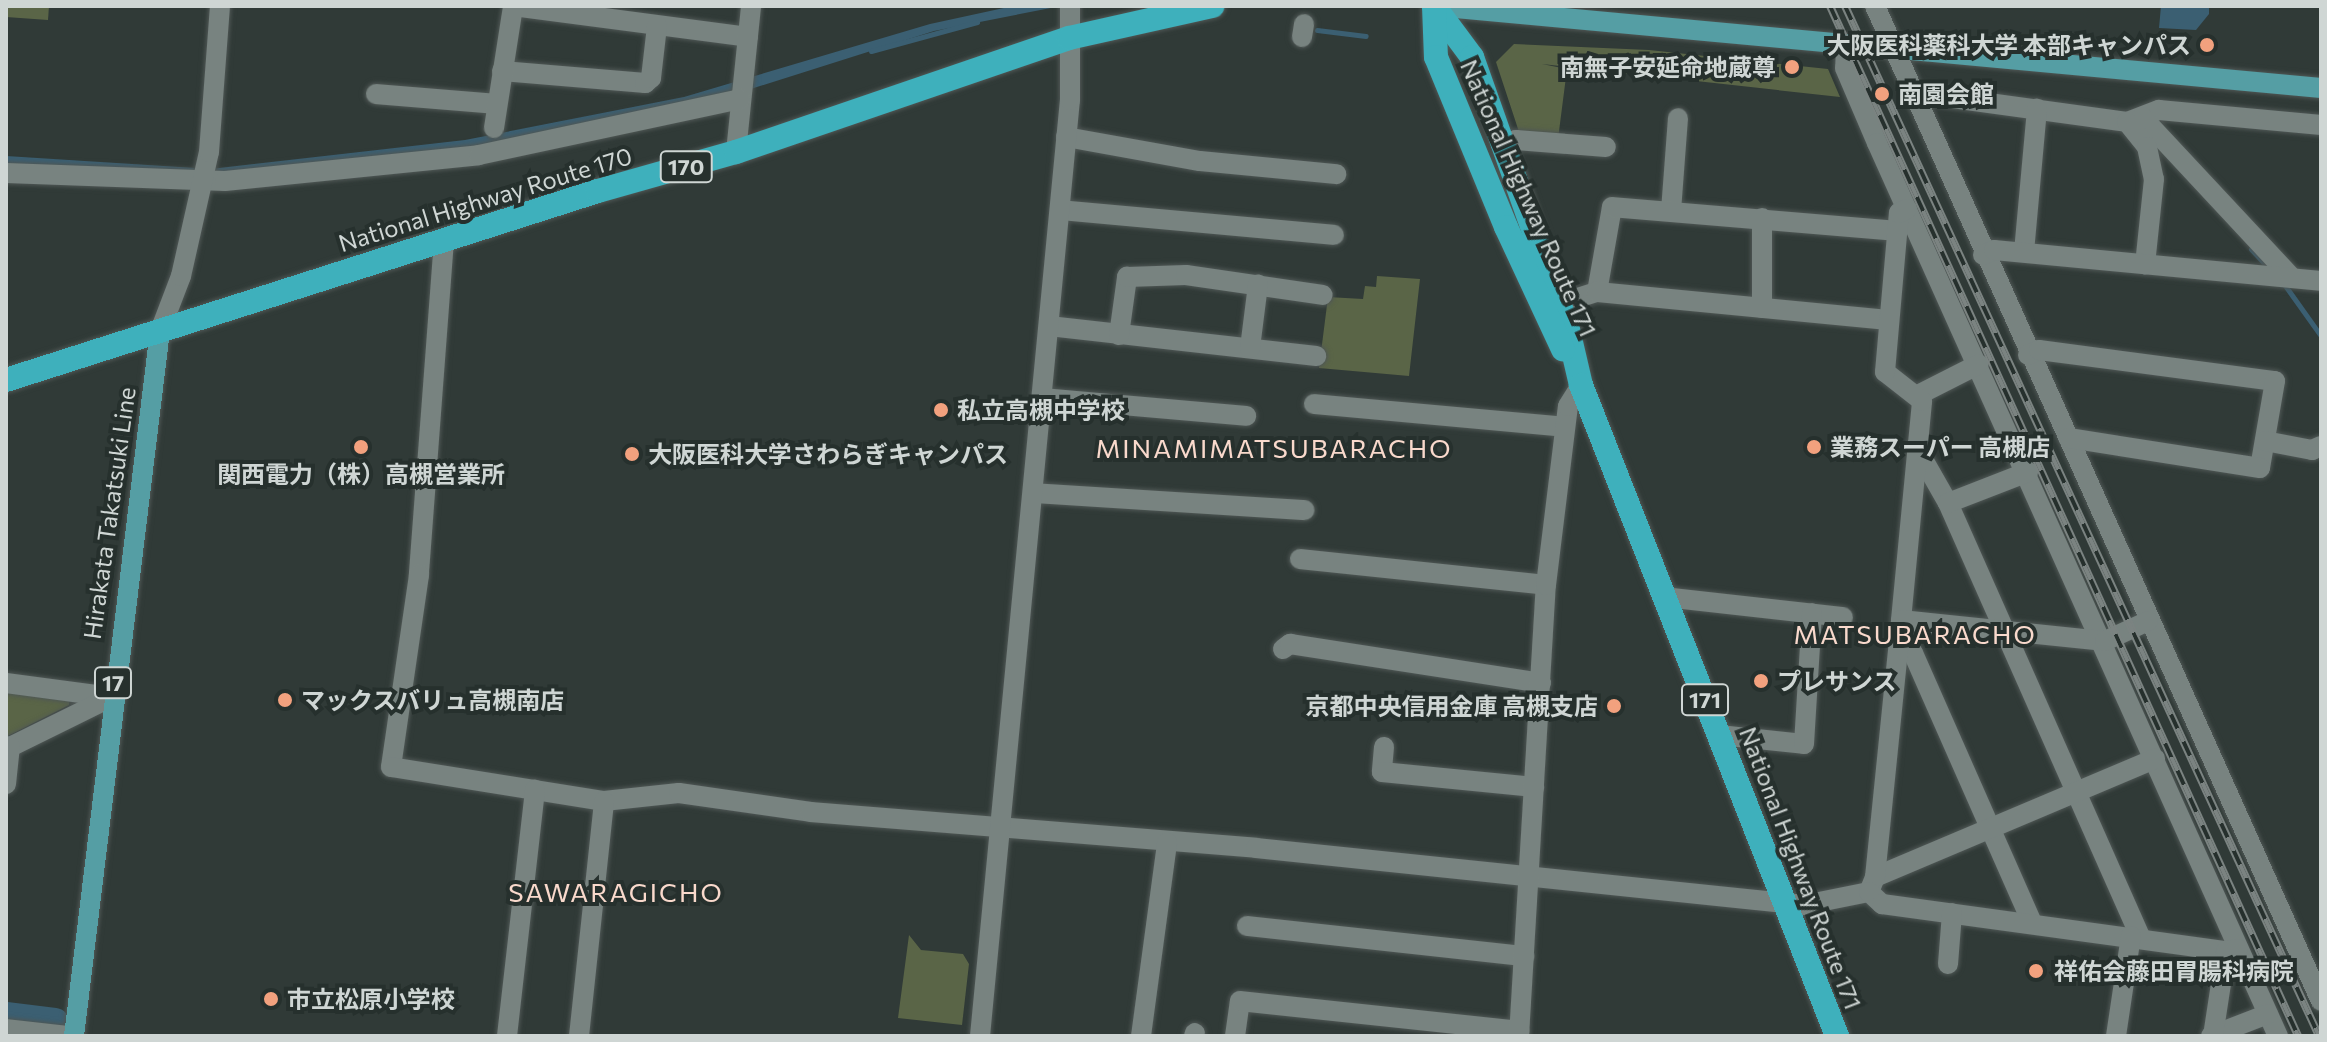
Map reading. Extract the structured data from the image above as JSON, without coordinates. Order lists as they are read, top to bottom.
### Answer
{
  "streets": {
    "highway": [
      "170",
      "National Highway Route 171",
      "National Highway Route 170",
      "171"
    ],
    "main road": ["Hirakata Takatsuki Line", "17"]
  },
  "crossings": [
    ["National Highway Route 170", "Hirakata Takatsuki Line"]
  ],
  "districts": ["MINAMIMATSUBARACHO", "MATSUBARACHO", "SAWARAGICHO"],
  "places": [
    "大阪医科薬科大学 本部キャンパス",
    "南無子安延命地蔵尊",
    "南園会館",
    "私立高槻中学校",
    "関西電力（株）高槻営業所",
    "業務スーパー 高槻店",
    "大阪医科大学さわらぎキャンパス",
    "プレサンス",
    "マックスバリュ高槻南店",
    "京都中央信用金庫 高槻支店",
    "祥佑会藤田胃腸科病院",
    "市立松原小学校"
  ]
}
